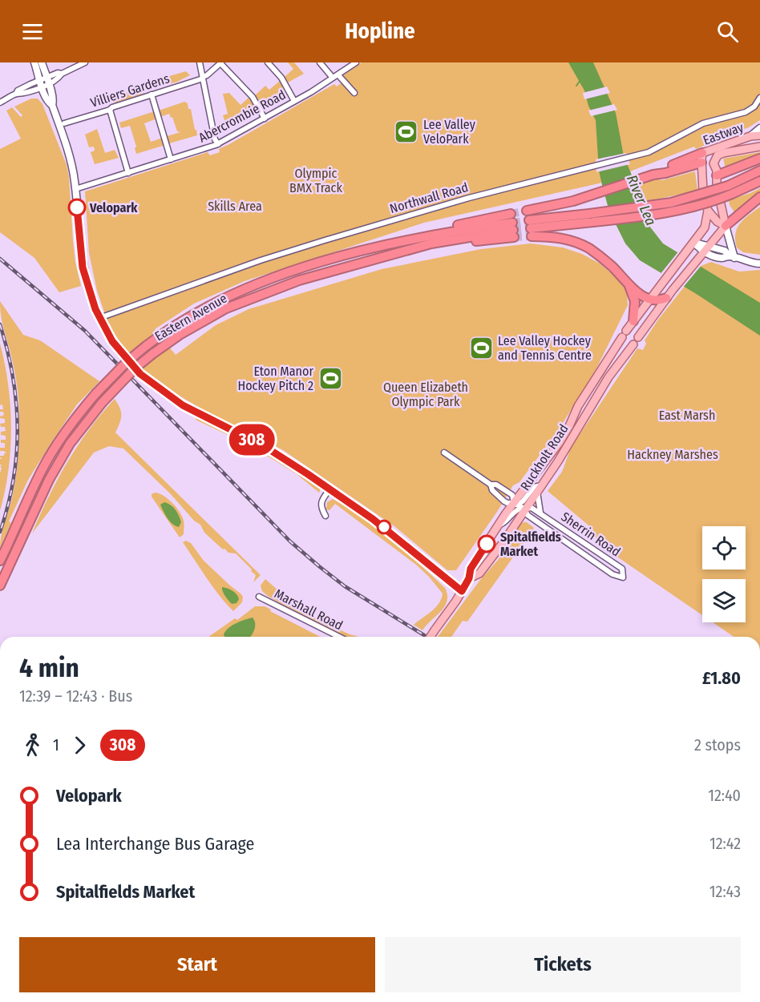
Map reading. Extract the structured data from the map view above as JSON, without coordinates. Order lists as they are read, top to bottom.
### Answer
{
  "streets": {
    "highway": ["Eastern Avenue"],
    "main road": ["Eastway", "Ruckholt Road"],
    "street": [
      "Villiers Gardens",
      "Abercrombie Road",
      "Northwall Road",
      "Sherrin Road",
      "Marshall Road"
    ]
  },
  "crossings": [
    ["Ruckholt Road", "Sherrin Road"]
  ],
  "water": ["River Lea"],
  "parks": [
    "Olympic BMX Track",
    "Skills Area",
    "Queen Elizabeth Olympic Park",
    "East Marsh",
    "Hackney Marshes"
  ],
  "places": {
    "sports": ["Lee Valley VeloPark", "Lee Valley Hockey and Tennis Centre", "Eton Manor Hockey Pitch 2"],
    "other": ["Velopark", "Spitalfields Market"]
  },
  "lines": ["bus line 308"],
  "page": {
    "header": "Hopline",
    "on_map": "308",
    "heading": ["4 min", "12:39 – 12:43 · Bus", "£1.80"],
    "legs": ["1", "308", "2 stops"],
    "list": [
      {
        "name": "Velopark",
        "value": "12:40"
      },
      {
        "name": "Lea Interchange Bus Garage",
        "value": "12:42"
      },
      {
        "name": "Spitalfields Market",
        "value": "12:43"
      }
    ],
    "buttons": ["Start", "Tickets"]
  }
}
